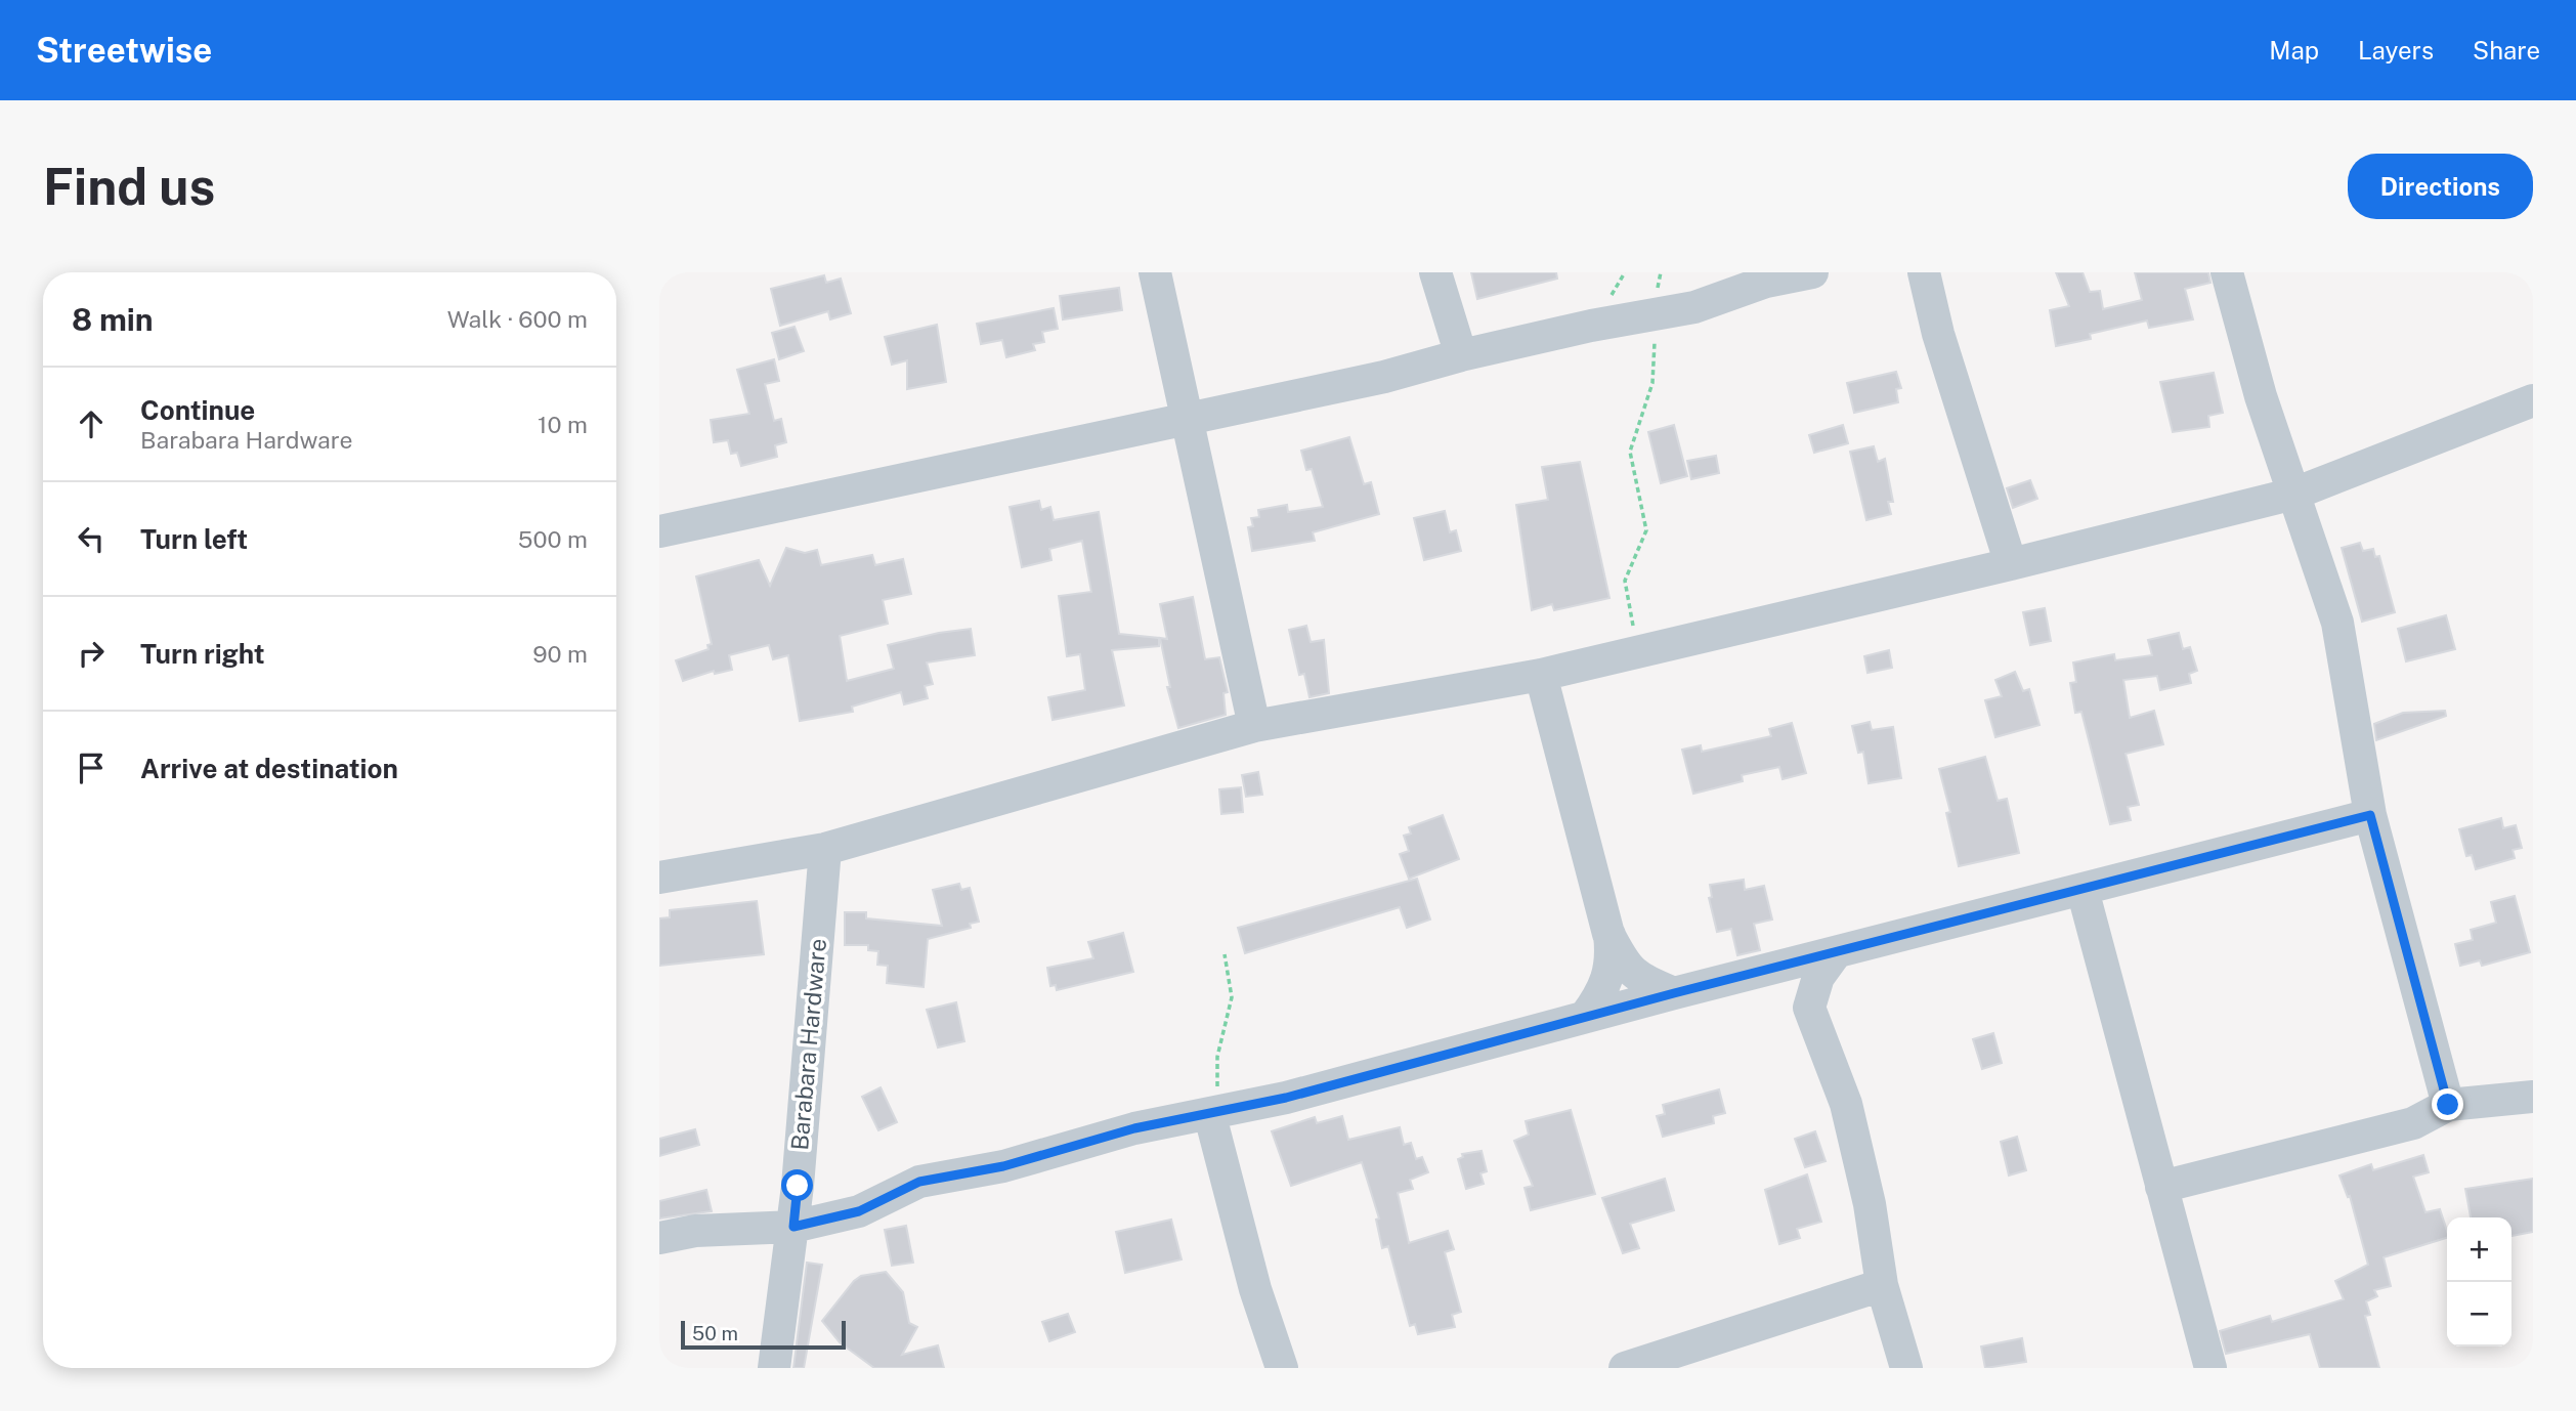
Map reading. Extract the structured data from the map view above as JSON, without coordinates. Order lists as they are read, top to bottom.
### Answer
{
  "streets": {
    "street": ["Barabara Hardware"]
  },
  "scale_bar": "50 m",
  "page": {
    "header": "Streetwise",
    "nav": ["Map", "Layers", "Share"],
    "buttons": "Directions",
    "title": "Find us",
    "heading": ["8 min", "Walk · 600 m"],
    "list": [
      ["Continue", "Barabara Hardware", "10 m"],
      ["Turn left", "500 m"],
      ["Turn right", "90 m"],
      "Arrive at destination"
    ],
    "map_buttons": ["+", "−"],
    "scale": "50 m"
  }
}
